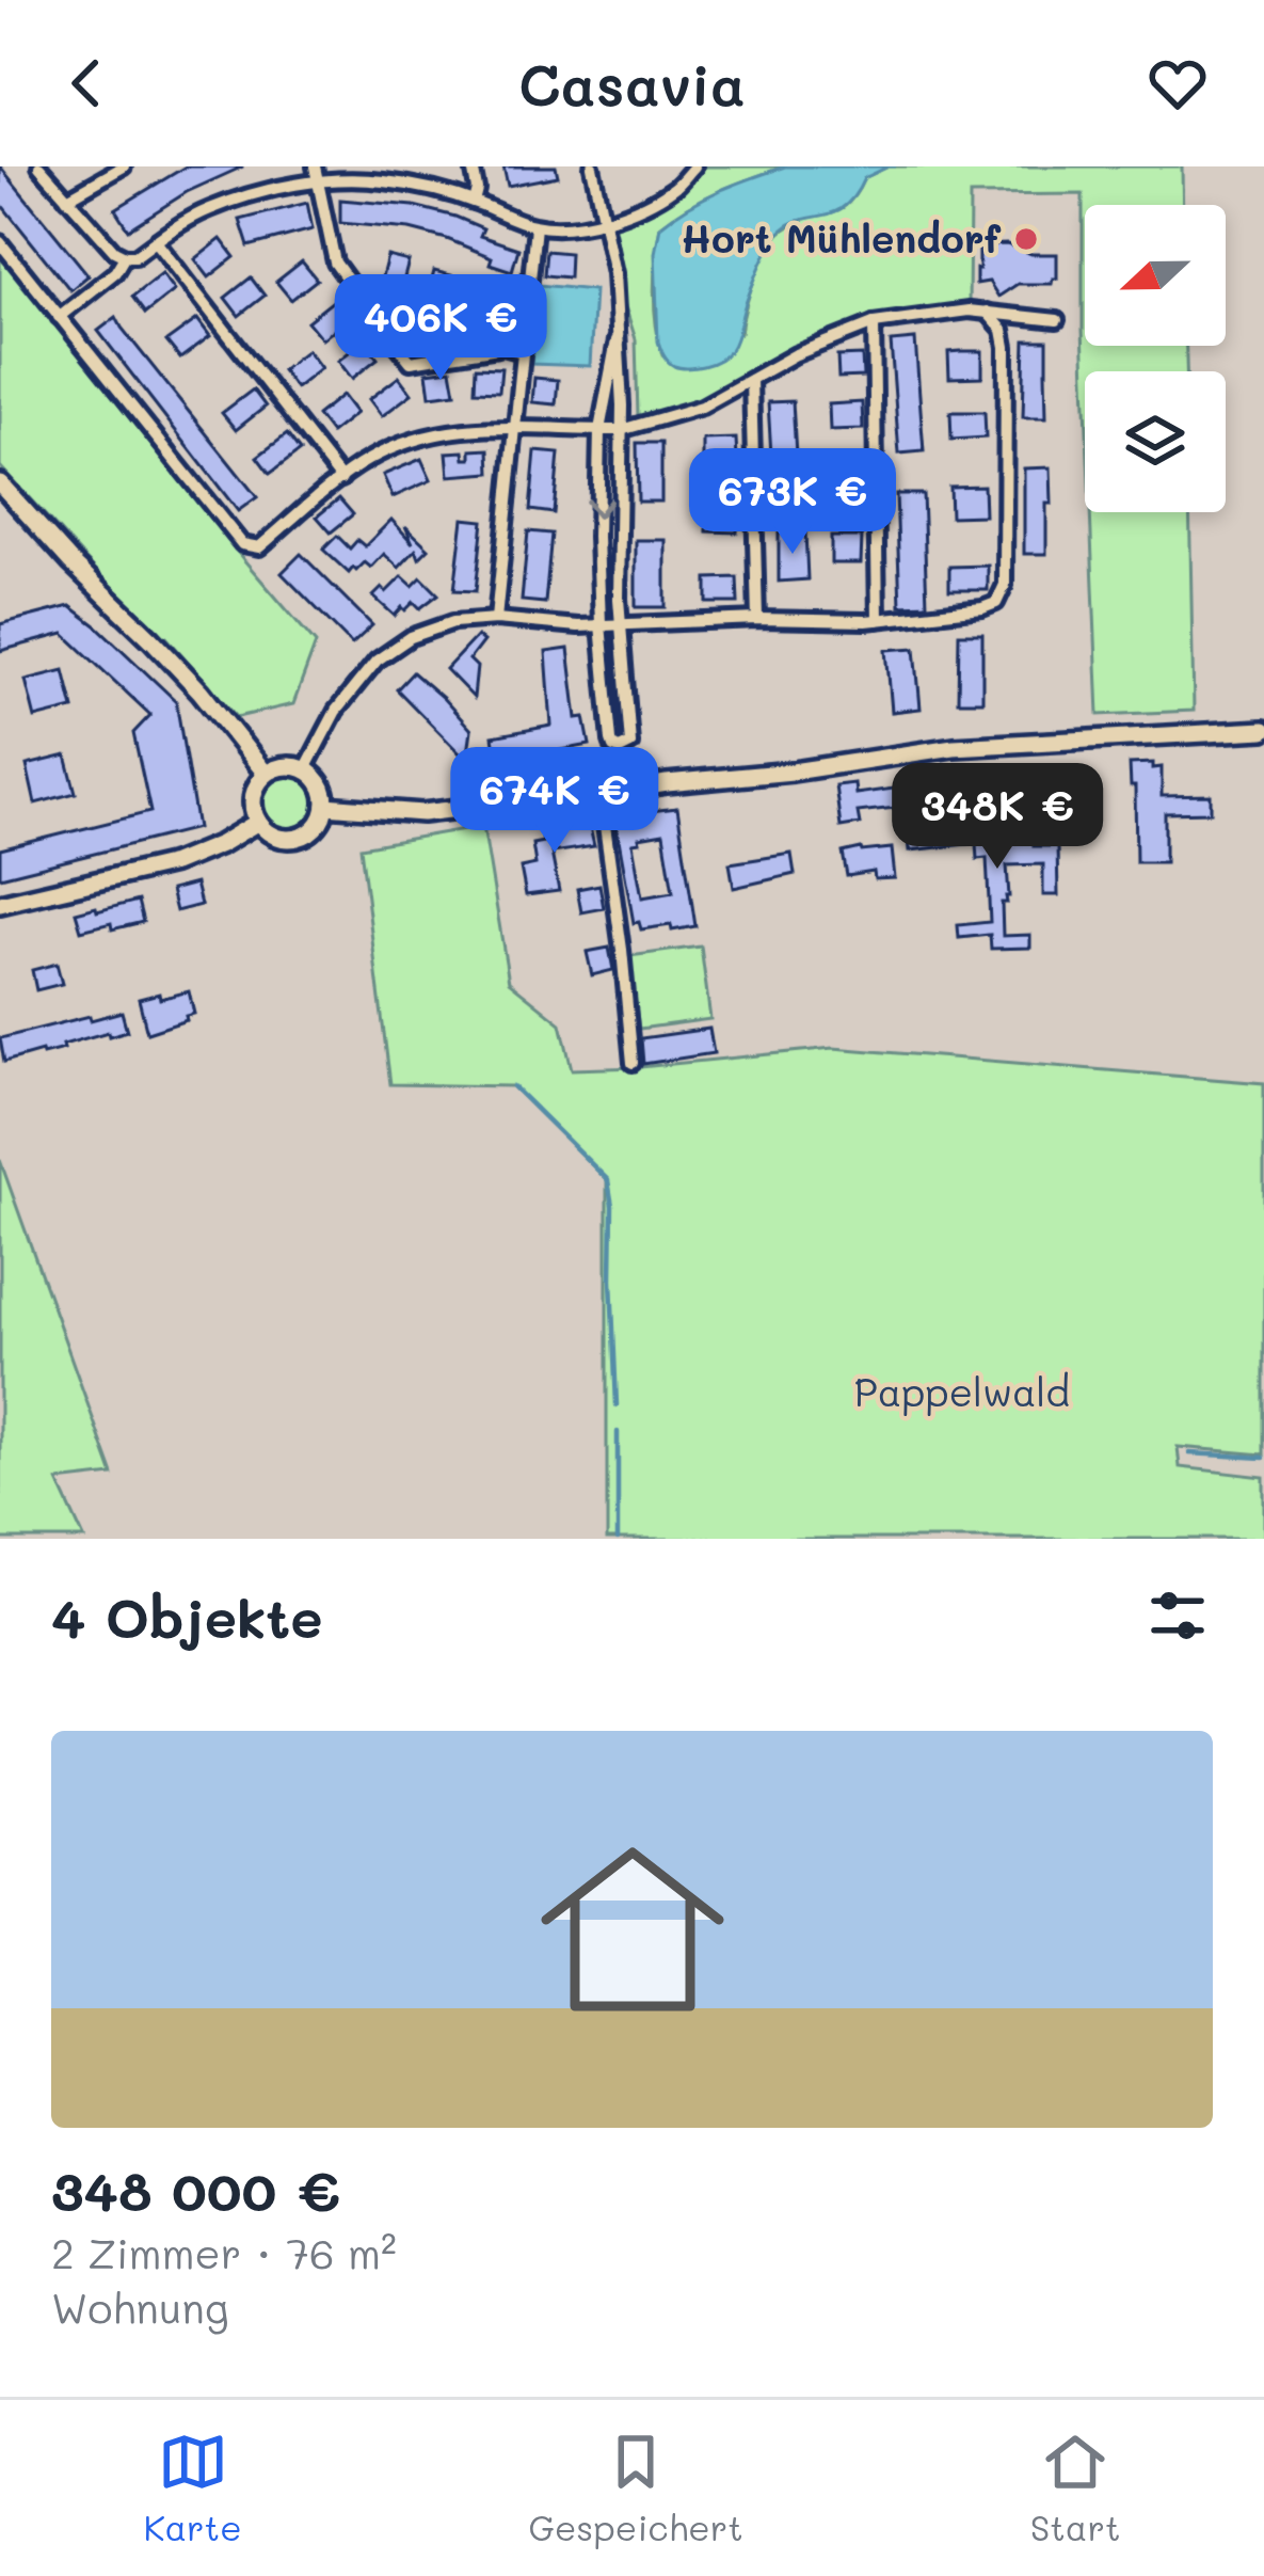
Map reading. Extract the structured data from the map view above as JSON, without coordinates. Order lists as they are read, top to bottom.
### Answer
{
  "parks": ["Pappelwald"],
  "places": ["Hort Mühlendorf"],
  "north": "left",
  "page": {
    "header": "Casavia",
    "price": [
      "406K €",
      "673K €",
      "674K €",
      "348K €"
    ],
    "heading": "4 Objekte",
    "list": [
      {
        "name": "348 000 €",
        "note": "2 Zimmer · 76 m² · Wohnung"
      }
    ],
    "tabs": ["Karte", "Gespeichert", "Start"]
  }
}
